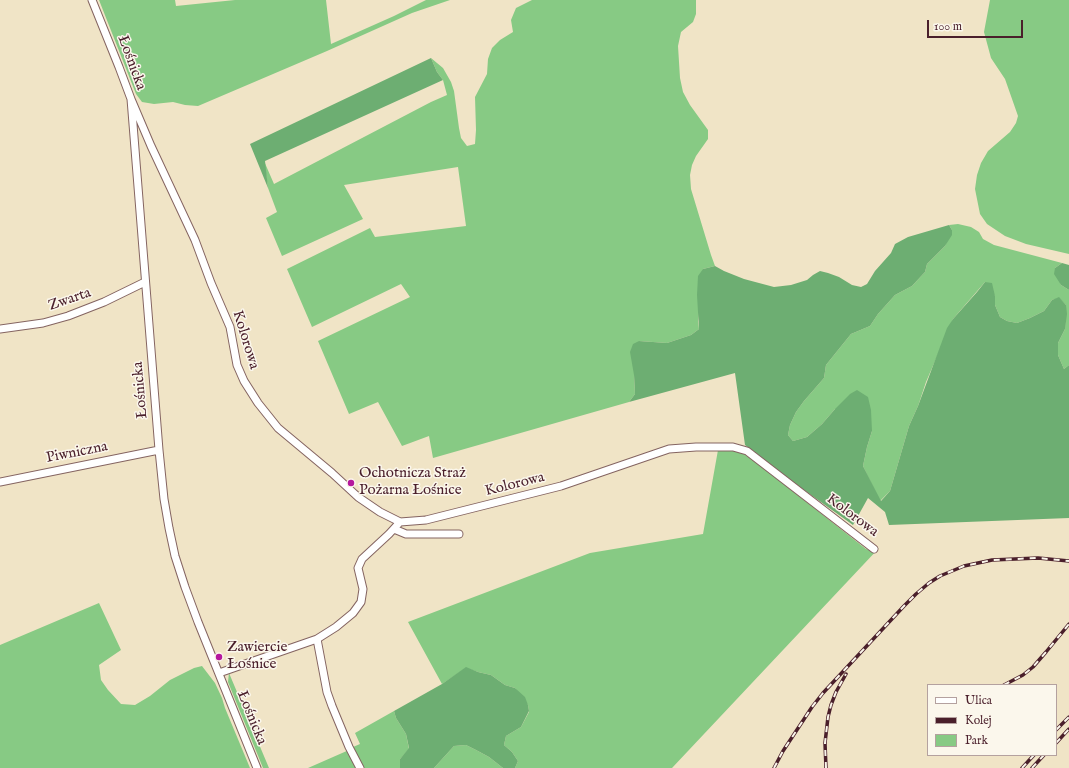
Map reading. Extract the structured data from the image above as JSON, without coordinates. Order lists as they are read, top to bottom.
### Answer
{
  "streets": {
    "street": [
      "Łośnicka",
      "Zwarta",
      "Kolorowa",
      "Piwniczna"
    ]
  },
  "crossings": [
    ["Łośnicka", "Zwarta"],
    ["Łośnicka", "Kolorowa"],
    ["Łośnicka", "Piwniczna"]
  ],
  "places": ["Ochotnicza Straż Pożarna Łośnice", "Zawiercie Łośnice"],
  "legend": ["Ulica", "Kolej", "Park"],
  "scale_bar": "100 m"
}
